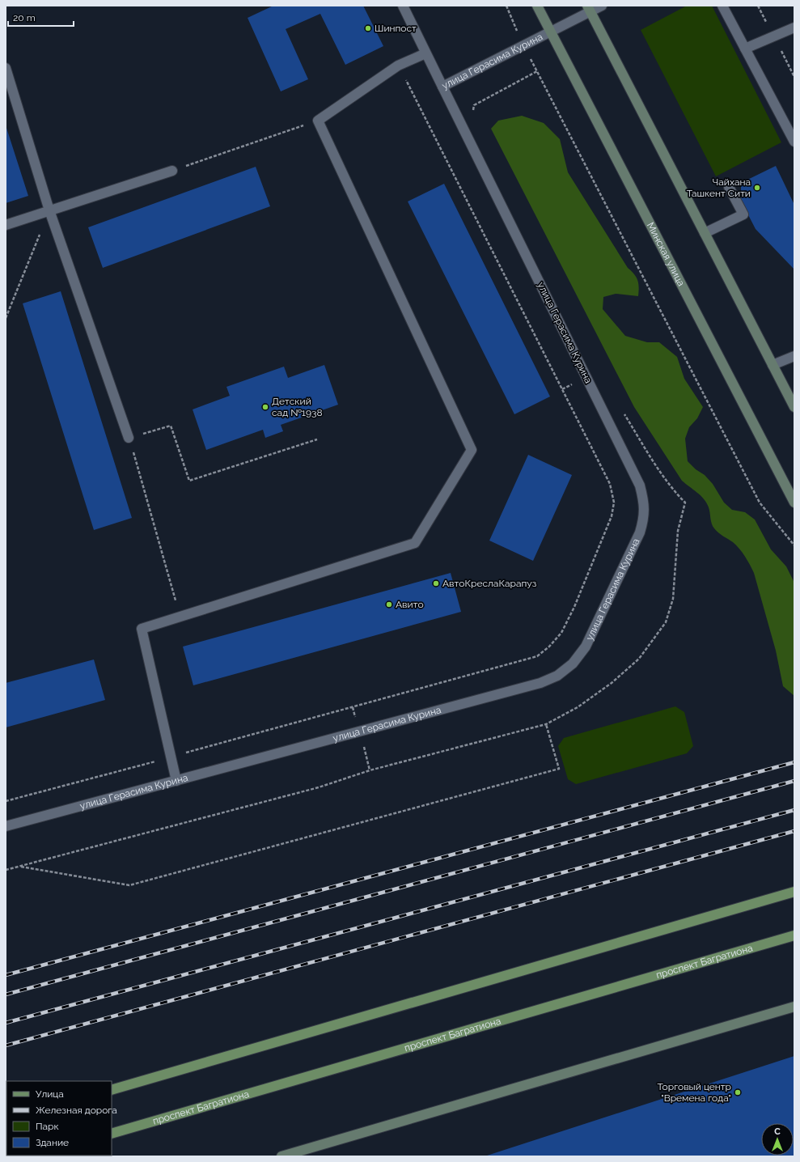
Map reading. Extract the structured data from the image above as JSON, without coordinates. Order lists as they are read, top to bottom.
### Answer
{
  "streets": {
    "main road": ["Минская улица", "проспект Багратиона"],
    "street": ["улица Герасима Курина"]
  },
  "crossings": [
    ["улица Герасима Курина", "Минская улица"]
  ],
  "places": [
    "Шинпост",
    "Чайхана Ташкент Сити",
    "Детский сад №1938",
    "АвтоКреслаКарапуз",
    "Авито",
    "Торговый центр \"Времена года\""
  ],
  "legend": [
    "Улица",
    "Железная дорога",
    "Парк",
    "Здание"
  ],
  "scale_bar": "20 m",
  "north": "top"
}
